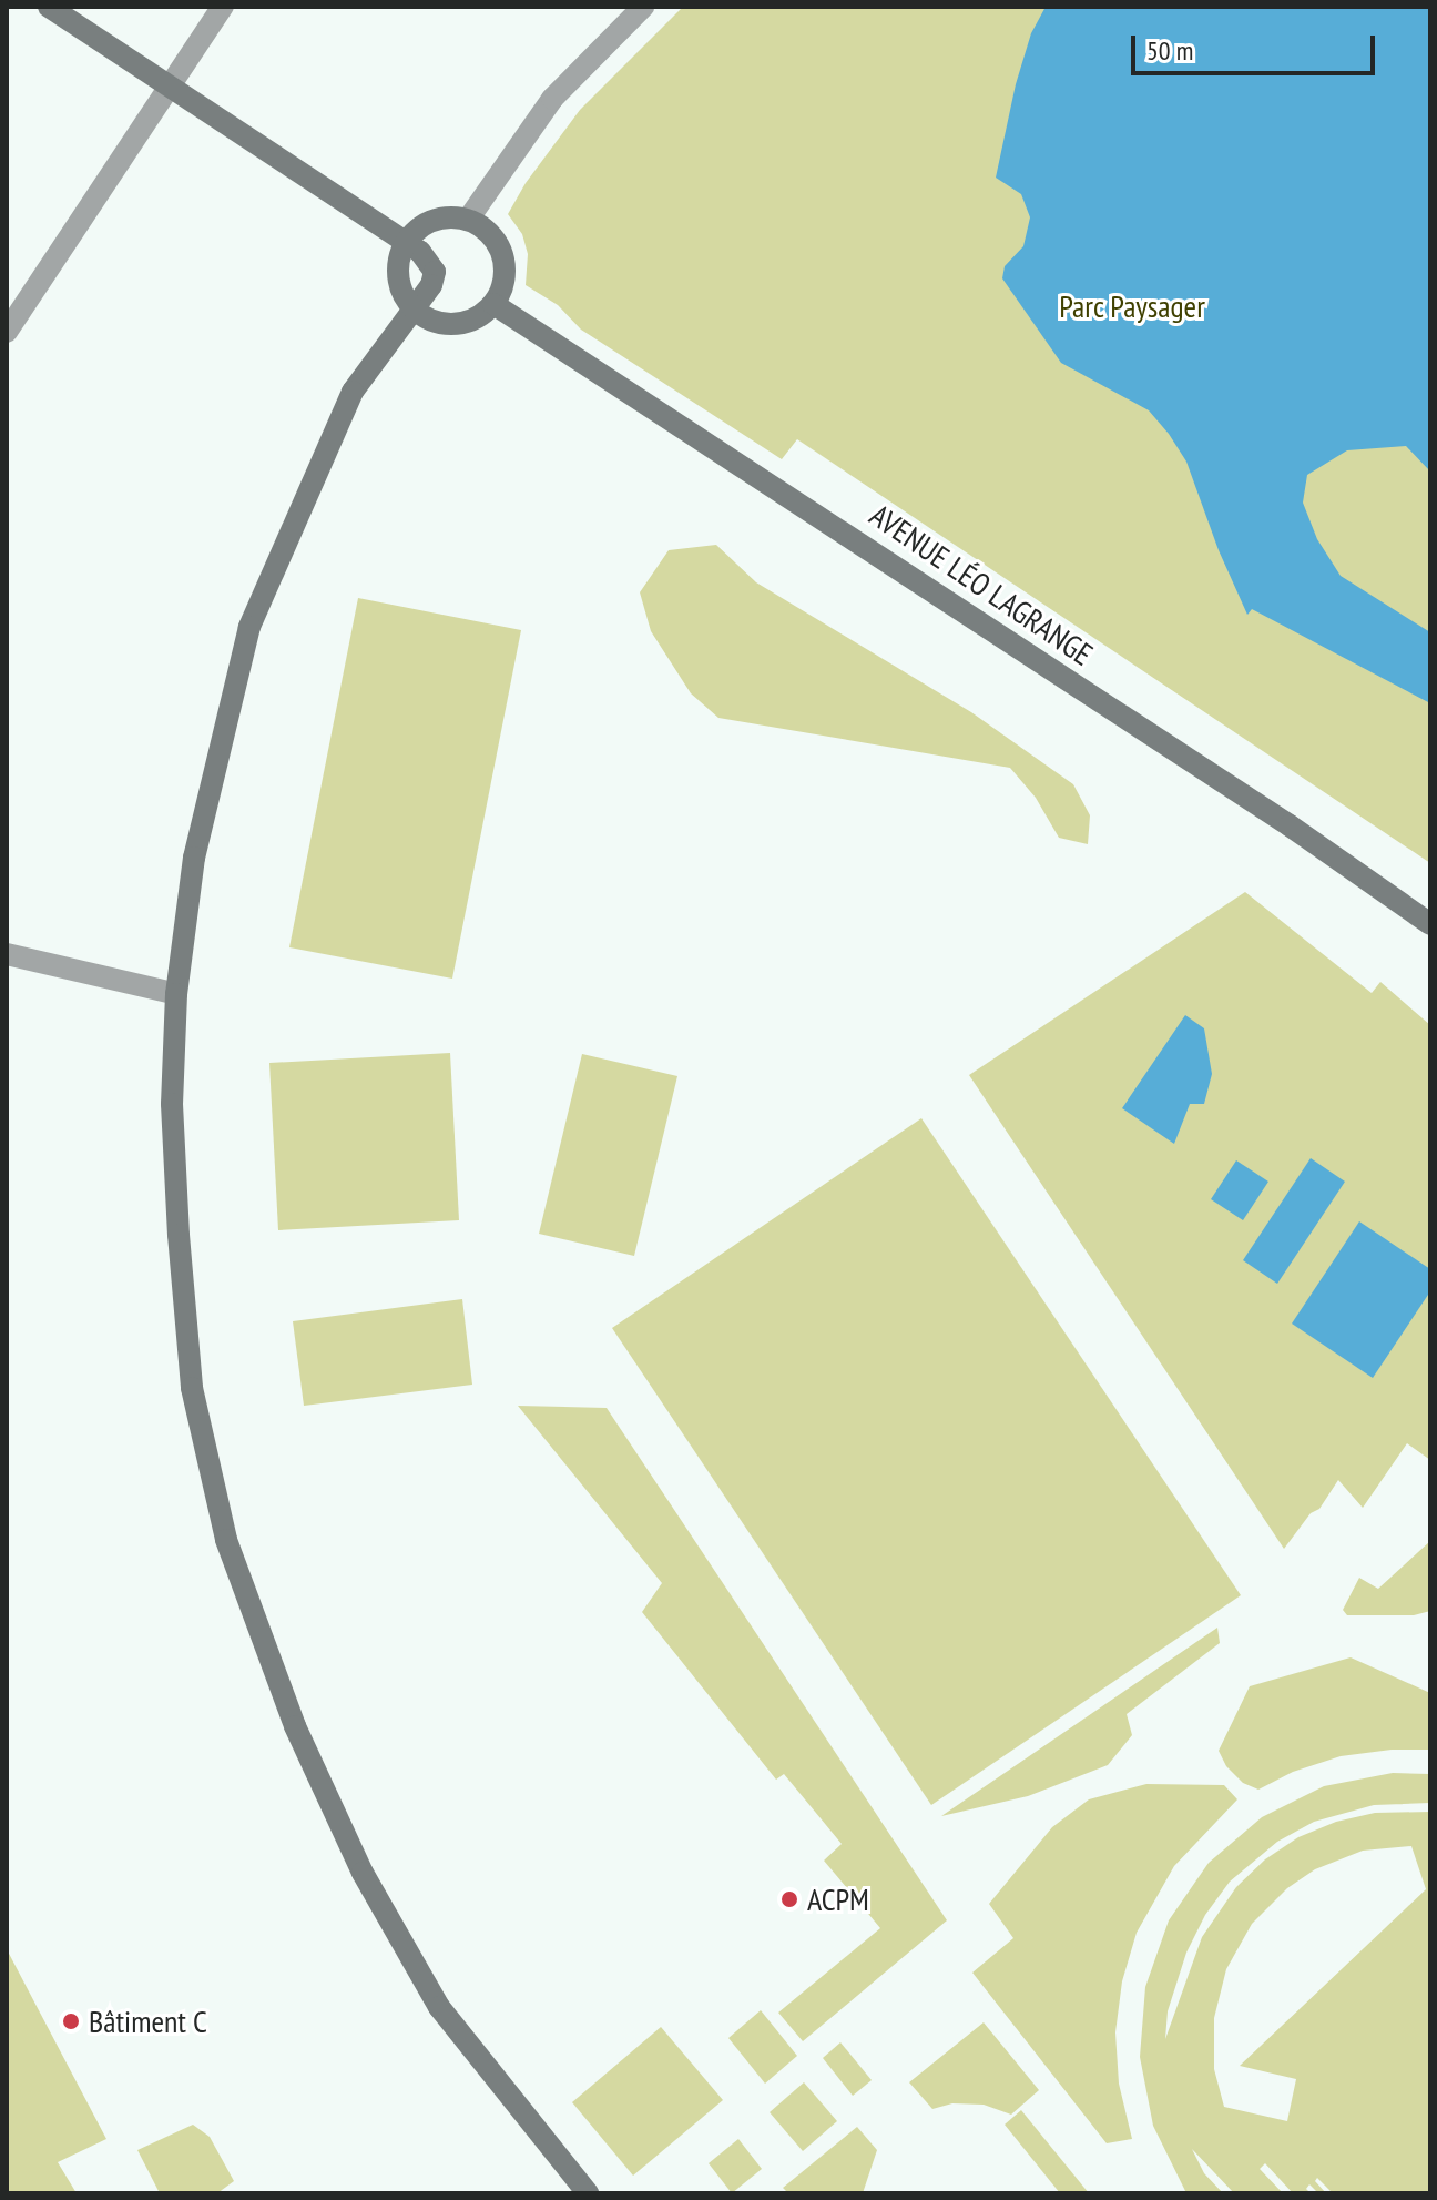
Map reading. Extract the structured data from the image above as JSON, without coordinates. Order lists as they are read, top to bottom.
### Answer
{
  "streets": {
    "street": ["AVENUE LÉO LAGRANGE"]
  },
  "parks": ["Parc Paysager"],
  "places": ["ACPM", "Bâtiment C"],
  "scale_bar": "50 m"
}
